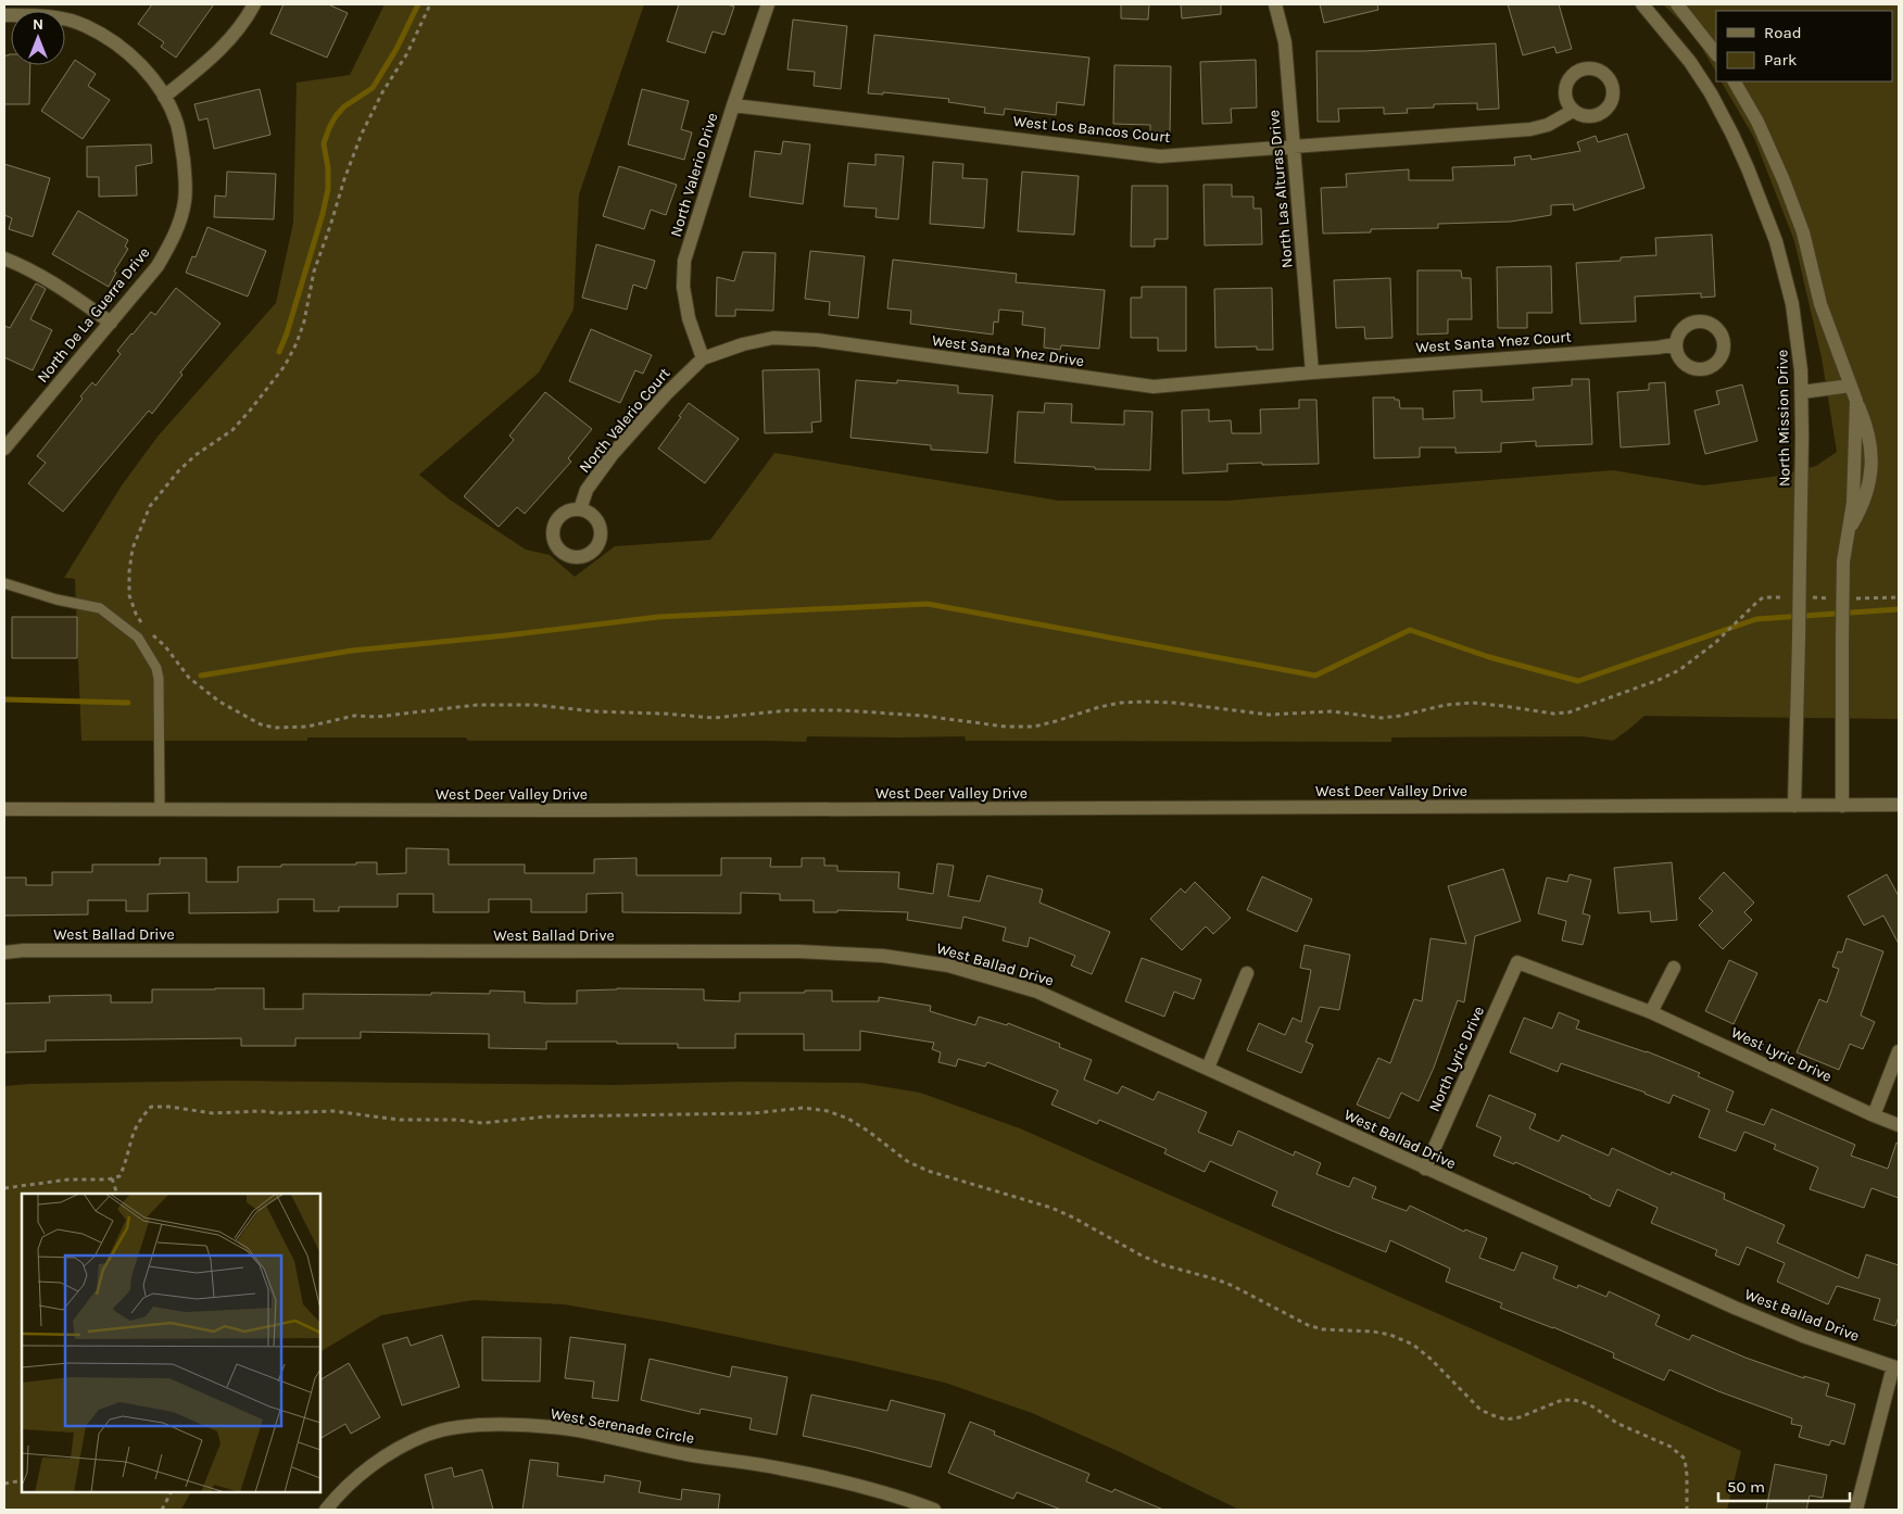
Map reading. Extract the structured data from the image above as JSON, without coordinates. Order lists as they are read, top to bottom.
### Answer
{
  "streets": {
    "street": [
      "West Los Bancos Court",
      "North Valerio Drive",
      "North Las Alturas Drive",
      "North De La Guerra Drive",
      "West Santa Ynez Court",
      "West Santa Ynez Drive",
      "North Mission Drive",
      "North Valerio Court",
      "West Deer Valley Drive",
      "West Ballad Drive",
      "West Lyric Drive",
      "North Lyric Drive",
      "West Serenade Circle"
    ]
  },
  "crossings": [
    ["West Los Bancos Court", "North Valerio Drive"],
    ["West Los Bancos Court", "North Las Alturas Drive"],
    ["North Valerio Drive", "West Santa Ynez Drive"],
    ["North Valerio Drive", "North Valerio Court"],
    ["North Las Alturas Drive", "West Santa Ynez Court"],
    ["North Las Alturas Drive", "West Santa Ynez Drive"],
    ["West Santa Ynez Court", "West Santa Ynez Drive"],
    ["West Santa Ynez Drive", "North Valerio Court"],
    ["North Mission Drive", "West Deer Valley Drive"],
    ["West Ballad Drive", "North Lyric Drive"],
    ["West Lyric Drive", "North Lyric Drive"]
  ],
  "legend": ["Road", "Park"],
  "scale_bar": "50 m",
  "north": "top"
}
